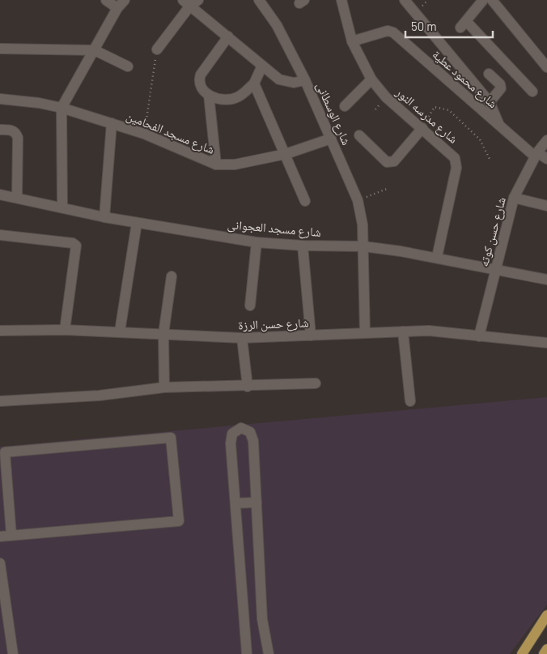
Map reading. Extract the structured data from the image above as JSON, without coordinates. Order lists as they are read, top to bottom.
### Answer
{
  "streets": {
    "street": [
      "شارع محمود عطية",
      "شارع الوسطانى",
      "شارع مدرسه النور",
      "شارع مسجد الفحامين",
      "شارع مسجد العجوانى",
      "شارع حسن كوته",
      "شارع حسن الرزة"
    ]
  },
  "crossings": [
    ["شارع محمود عطية", "شارع مدرسه النور"],
    ["شارع محمود عطية", "شارع حسن كوته"],
    ["شارع الوسطانى", "شارع مسجد الفحامين"],
    ["شارع الوسطانى", "شارع مسجد العجوانى"],
    ["شارع الوسطانى", "شارع حسن الرزة"],
    ["شارع مدرسه النور", "شارع مسجد العجوانى"],
    ["شارع مسجد العجوانى", "شارع حسن كوته"],
    ["شارع حسن كوته", "شارع حسن الرزة"]
  ],
  "scale_bar": "50 m"
}
